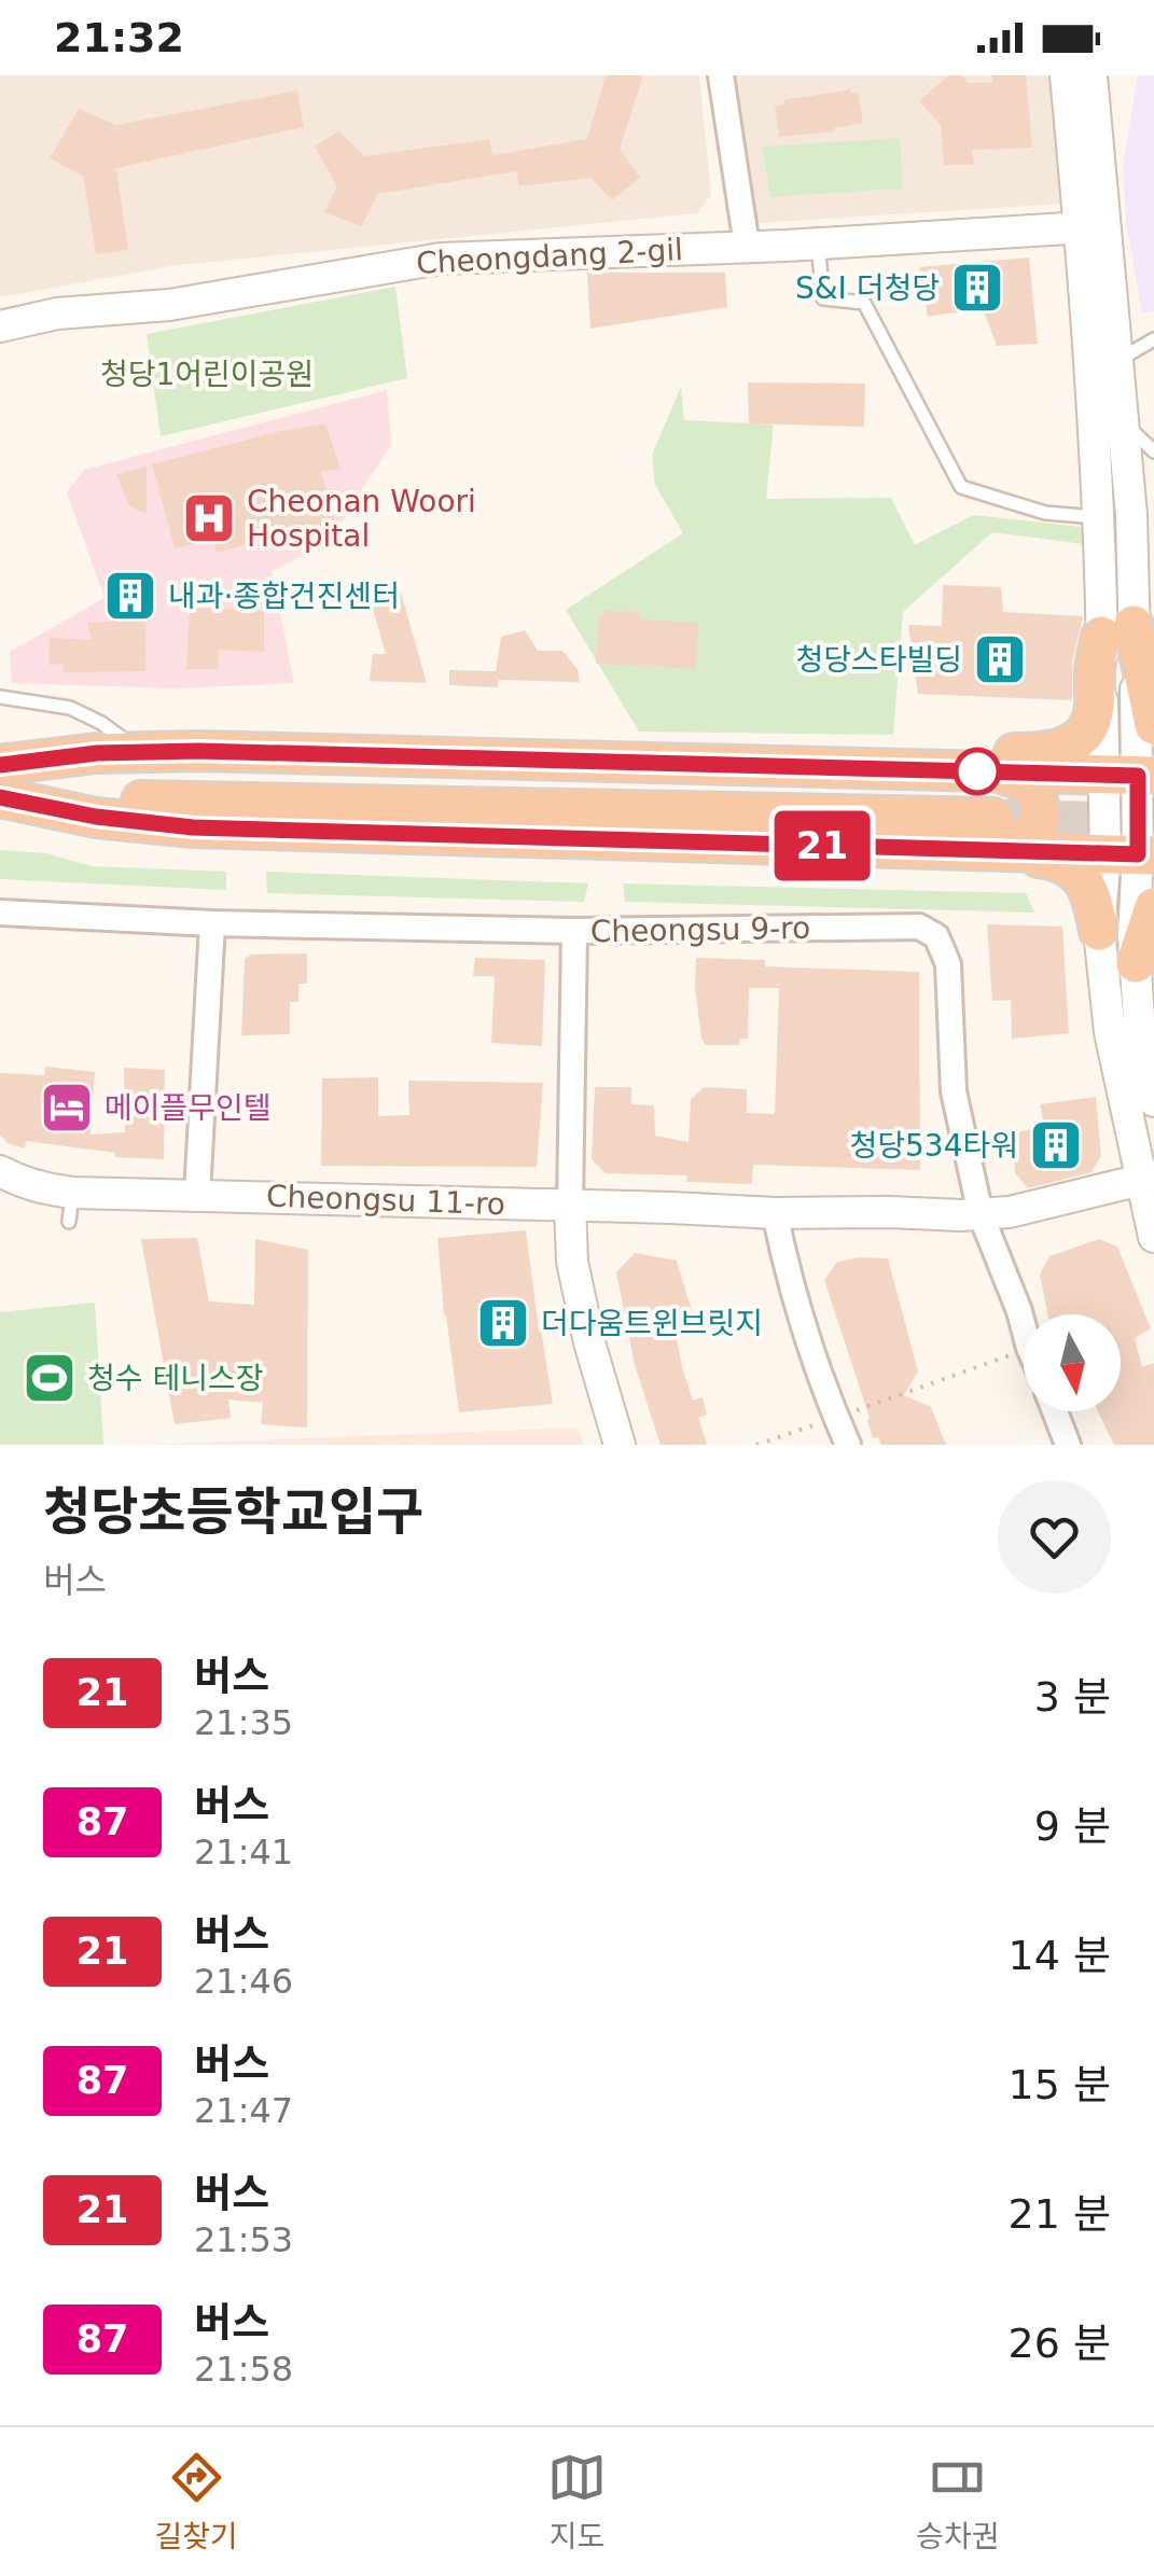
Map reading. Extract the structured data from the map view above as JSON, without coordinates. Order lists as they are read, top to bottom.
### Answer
{
  "streets": {
    "street": ["Cheongdang 2-gil", "Cheongsu 9-ro", "Cheongsu 11-ro"]
  },
  "crossings": [
    ["Cheongsu 9-ro", "Cheongsu 11-ro"]
  ],
  "parks": ["청당1어린이공원"],
  "places": {
    "building": [
      "S&I 더청당",
      "내과·종합건진센터",
      "청당스타빌딩",
      "청당534타워",
      "더다움트윈브릿지"
    ],
    "hospital": ["Cheonan Woori Hospital"],
    "hotel": ["메이플무인텔"],
    "sports": ["청수 테니스장"]
  },
  "lines": ["bus line 21"],
  "north": "bottom",
  "page": {
    "status": "21:32",
    "on_map": "21",
    "heading": ["청당초등학교입구", "버스"],
    "list": [
      {
        "mark": "21",
        "name": "버스",
        "note": "21:35",
        "value": "3 분"
      },
      {
        "mark": "87",
        "name": "버스",
        "note": "21:41",
        "value": "9 분"
      },
      {
        "mark": "21",
        "name": "버스",
        "note": "21:46",
        "value": "14 분"
      },
      {
        "mark": "87",
        "name": "버스",
        "note": "21:47",
        "value": "15 분"
      },
      {
        "mark": "21",
        "name": "버스",
        "note": "21:53",
        "value": "21 분"
      },
      {
        "mark": "87",
        "name": "버스",
        "note": "21:58",
        "value": "26 분"
      }
    ],
    "tabs": ["길찾기", "지도", "승차권"]
  }
}
